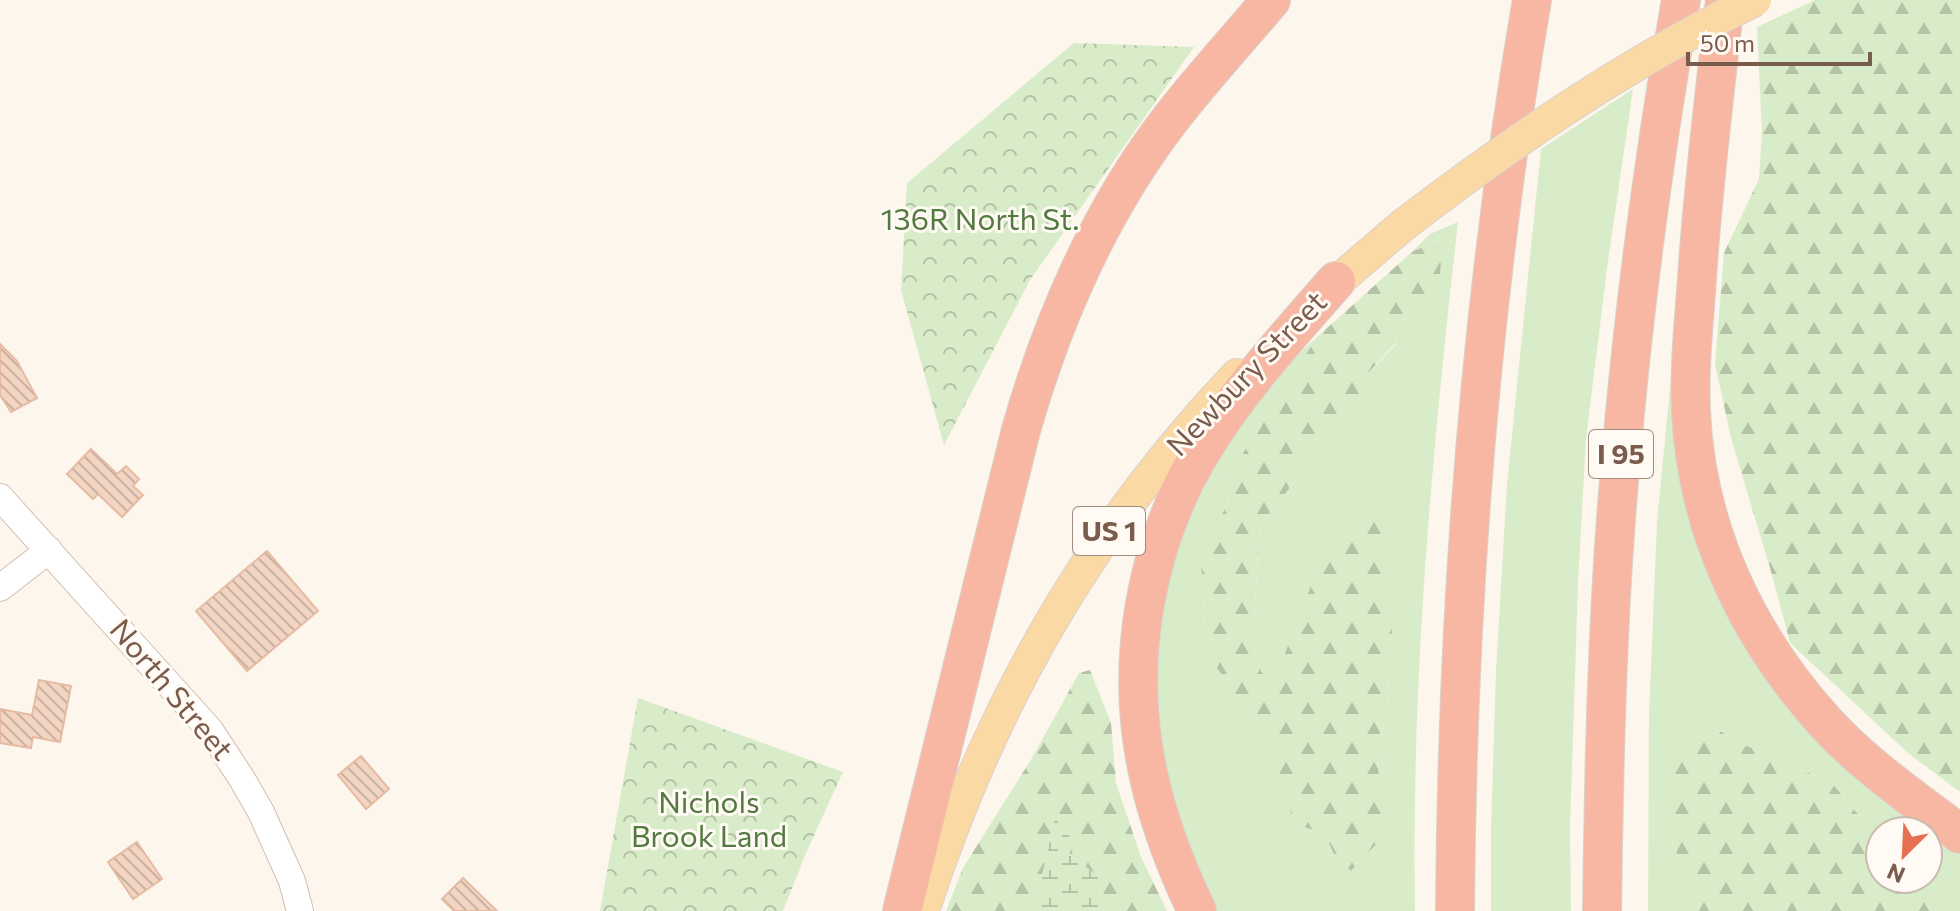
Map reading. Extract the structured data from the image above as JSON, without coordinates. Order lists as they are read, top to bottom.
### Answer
{
  "streets": {
    "highway": ["I 95"],
    "main road": ["Newbury Street", "US 1"],
    "street": ["North Street"]
  },
  "parks": ["136R North St.", "Nichols Brook Land"],
  "scale_bar": "50 m",
  "north": "bottom left"
}
